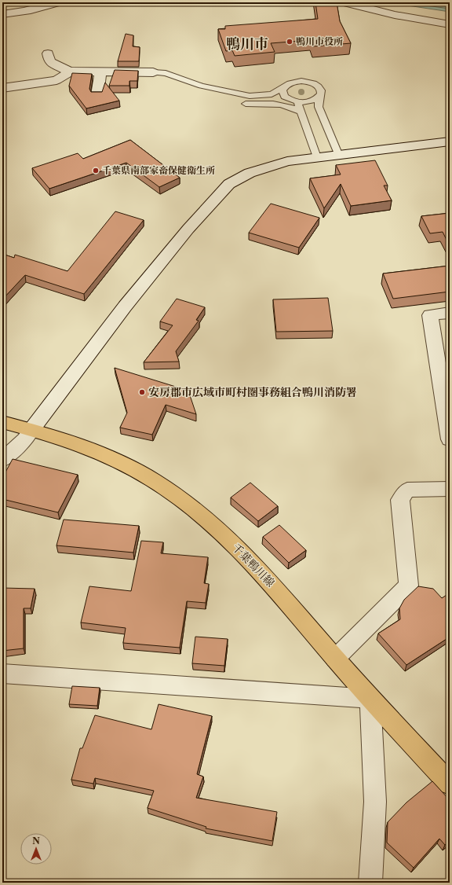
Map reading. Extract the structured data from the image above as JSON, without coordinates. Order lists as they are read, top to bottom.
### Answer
{
  "streets": {
    "main road": ["千葉鴨川線"]
  },
  "districts": ["鴨川市"],
  "places": ["鴨川市役所", "千葉県南部家畜保健衛生所", "安房郡市広域市町村圏事務組合鴨川消防署"],
  "north": "top"
}
